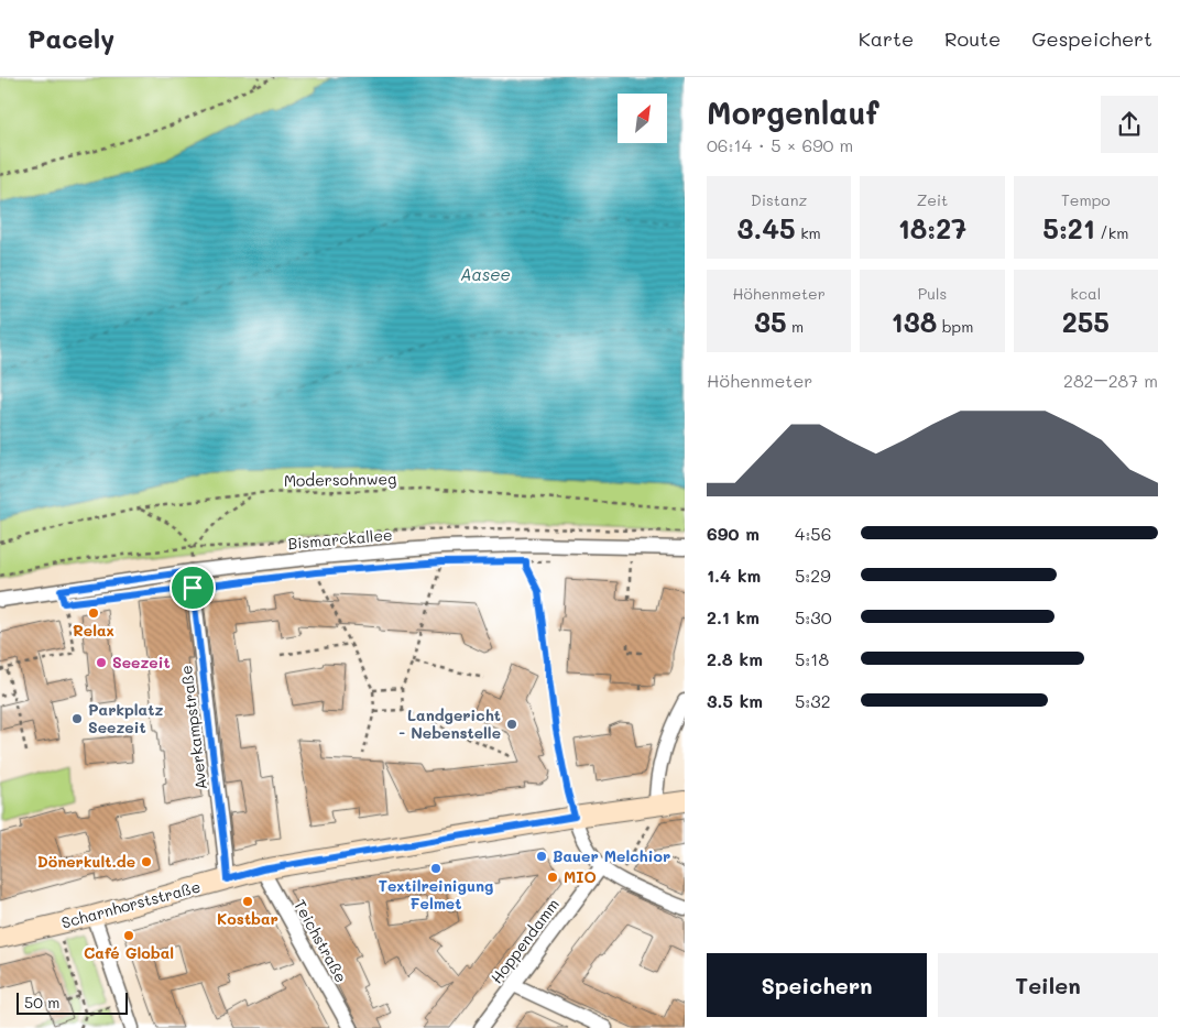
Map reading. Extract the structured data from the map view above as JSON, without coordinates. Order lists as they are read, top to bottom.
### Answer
{
  "streets": {
    "street": [
      "Bismarckallee",
      "Averkampstraße",
      "Scharnhorststraße",
      "Teichstraße",
      "Hoppendamm"
    ],
    "path": ["Modersohnweg"]
  },
  "crossings": [
    ["Bismarckallee", "Averkampstraße"],
    ["Averkampstraße", "Scharnhorststraße"],
    ["Scharnhorststraße", "Teichstraße"]
  ],
  "water": ["Aasee"],
  "places": [
    "Relax",
    "Seezeit",
    "Parkplatz Seezeit",
    "Landgericht - Nebenstelle",
    "Bauer Melchior",
    "Dönerkult.de",
    "Textilreinigung Felmet",
    "MIO",
    "Kostbar",
    "Café Global"
  ],
  "scale_bar": "50 m",
  "north": "top right",
  "page": {
    "header": "Pacely",
    "nav": ["Karte", "Route", "Gespeichert"],
    "heading": ["Morgenlauf", "06:14 · 5 × 690 m"],
    "stats": [
      ["Distanz", "3.45 km"],
      ["Zeit", "18:27"],
      ["Tempo", "5:21 /km"],
      ["Höhenmeter", "35 m"],
      ["Puls", "138 bpm"],
      ["kcal", "255"]
    ],
    "chart": ["Höhenmeter", "282–287 m"],
    "list": [
      {
        "name": "690 m",
        "note": "4:56"
      },
      {
        "name": "1.4 km",
        "note": "5:29"
      },
      {
        "name": "2.1 km",
        "note": "5:30"
      },
      {
        "name": "2.8 km",
        "note": "5:18"
      },
      {
        "name": "3.5 km",
        "note": "5:32"
      }
    ],
    "buttons": ["Speichern", "Teilen"],
    "scale": "50 m"
  }
}
